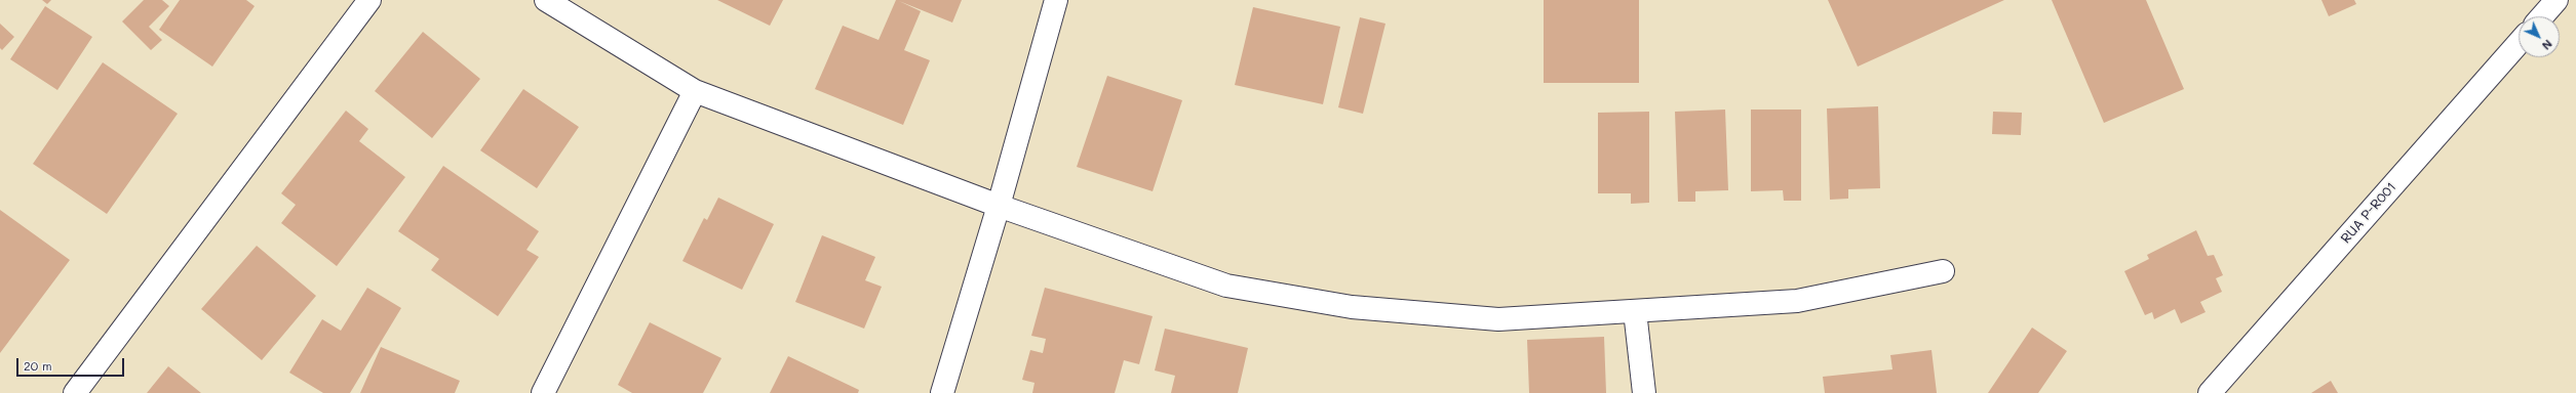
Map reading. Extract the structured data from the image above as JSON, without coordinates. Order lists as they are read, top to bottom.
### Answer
{
  "streets": {
    "street": ["RUA P-R001"]
  },
  "scale_bar": "20 m",
  "north": "bottom right"
}
